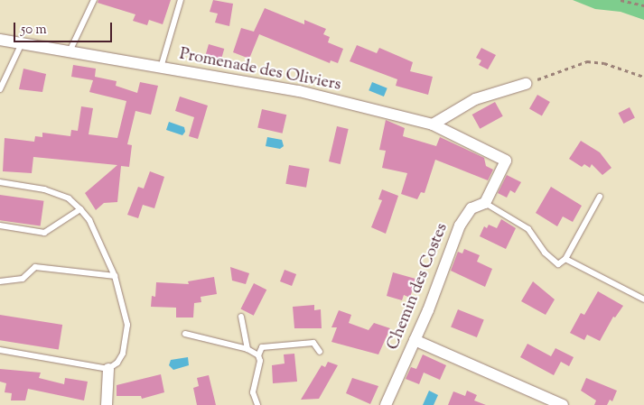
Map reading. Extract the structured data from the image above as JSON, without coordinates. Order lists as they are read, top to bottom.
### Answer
{
  "streets": {
    "street": ["Promenade des Oliviers", "Chemin des Costes"]
  },
  "scale_bar": "50 m"
}
